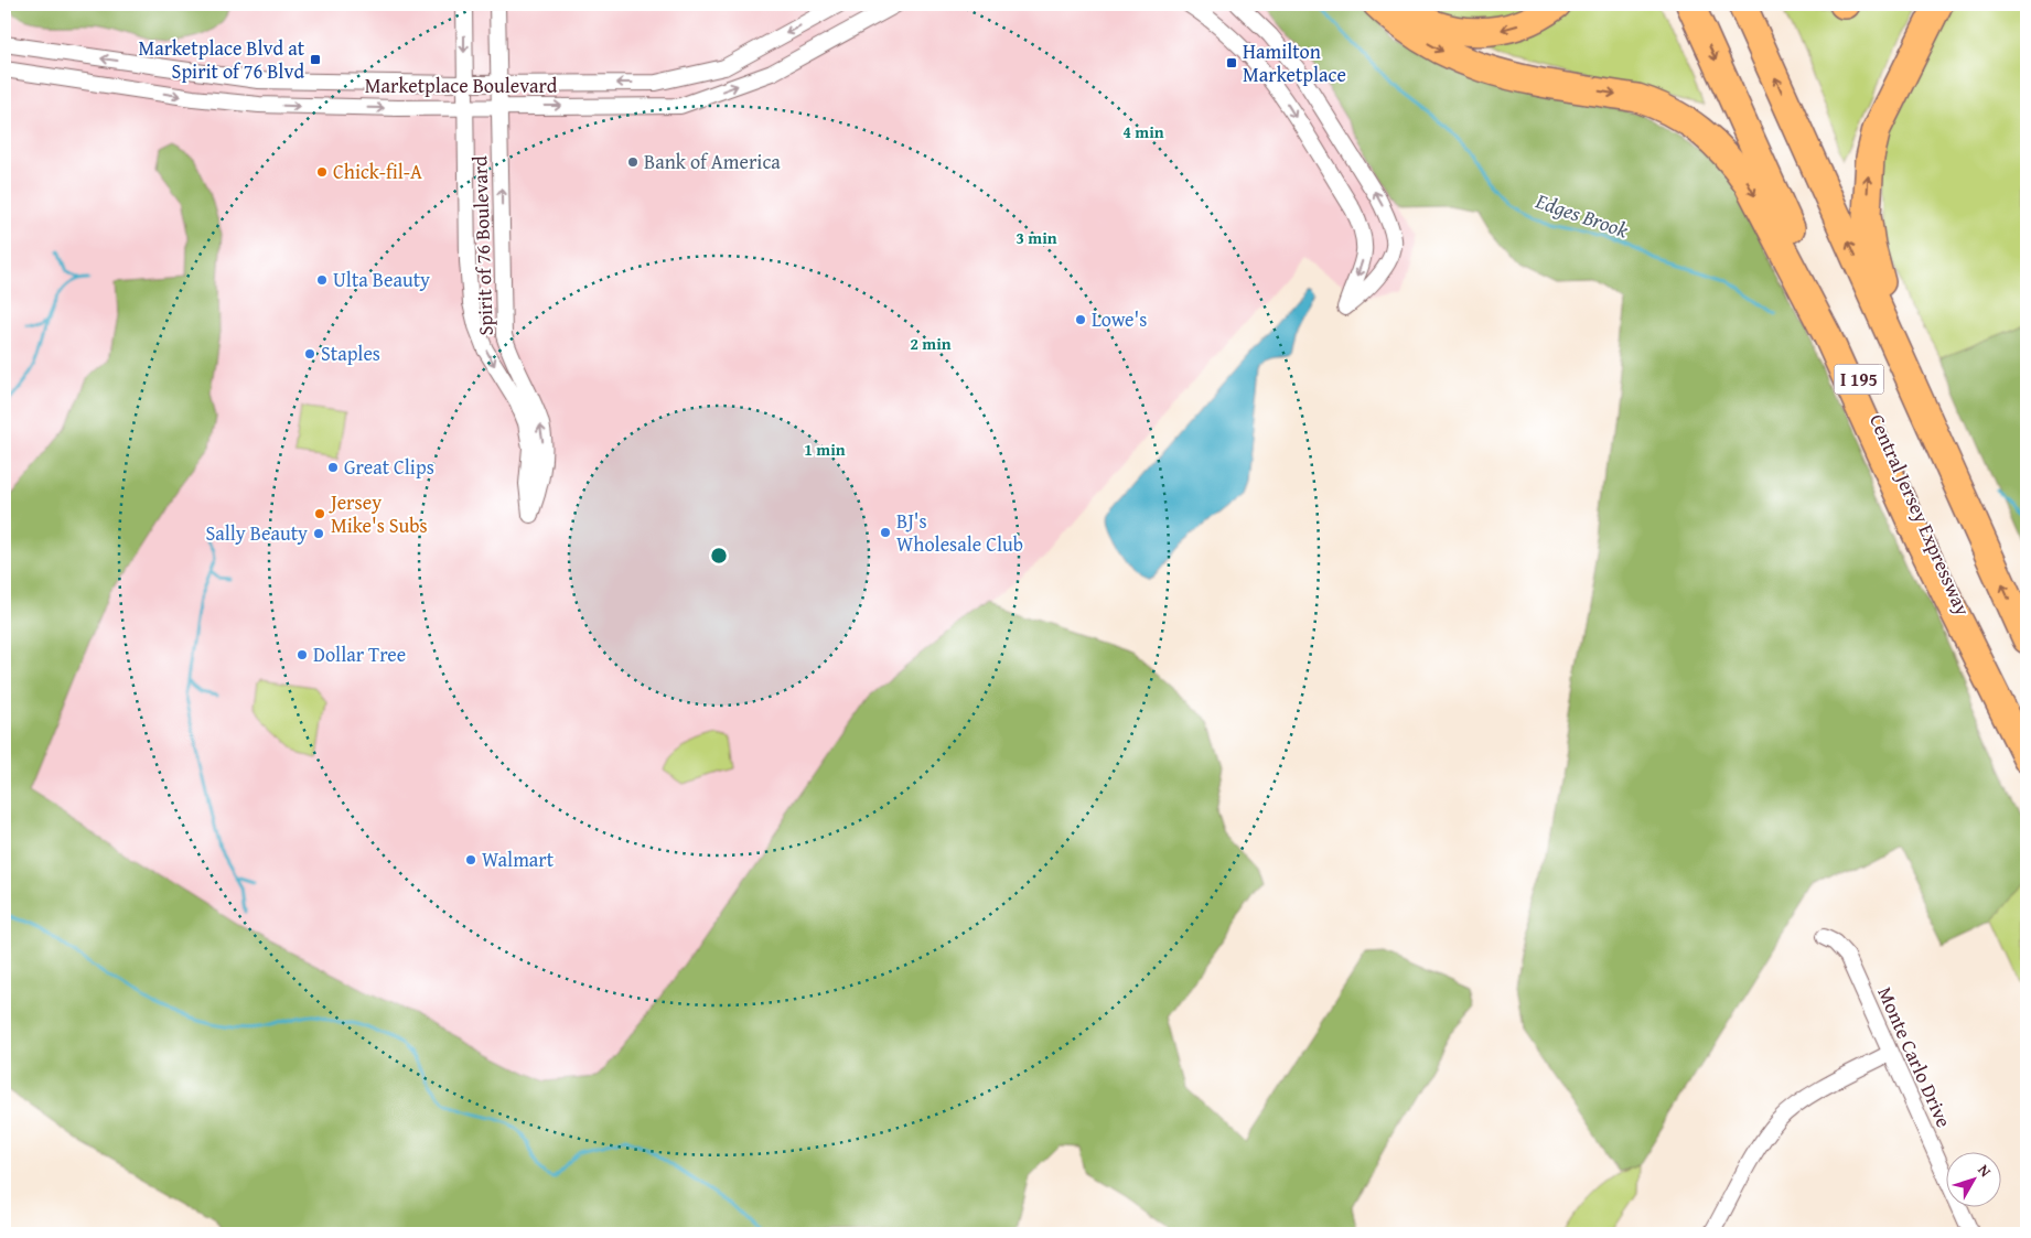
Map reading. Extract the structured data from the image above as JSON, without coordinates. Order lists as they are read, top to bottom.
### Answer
{
  "streets": {
    "highway": ["I 195", "Central Jersey Expressway"],
    "street": ["Marketplace Boulevard", "Spirit of 76 Boulevard", "Monte Carlo Drive"]
  },
  "crossings": [
    ["Marketplace Boulevard", "Spirit of 76 Boulevard"]
  ],
  "water": ["Edges Brook"],
  "places": {
    "transit": ["Marketplace Blvd at Spirit of 76 Blvd", "Hamilton Marketplace"],
    "other": [
      "Bank of America",
      "Chick-fil-A",
      "Ulta Beauty",
      "Lowe's",
      "Staples",
      "Great Clips",
      "Jersey Mike's Subs",
      "BJ's Wholesale Club",
      "Sally Beauty",
      "Dollar Tree",
      "Walmart"
    ]
  },
  "north": "top right",
  "rings": [
    "4 min",
    "3 min",
    "2 min",
    "1 min"
  ]
}
